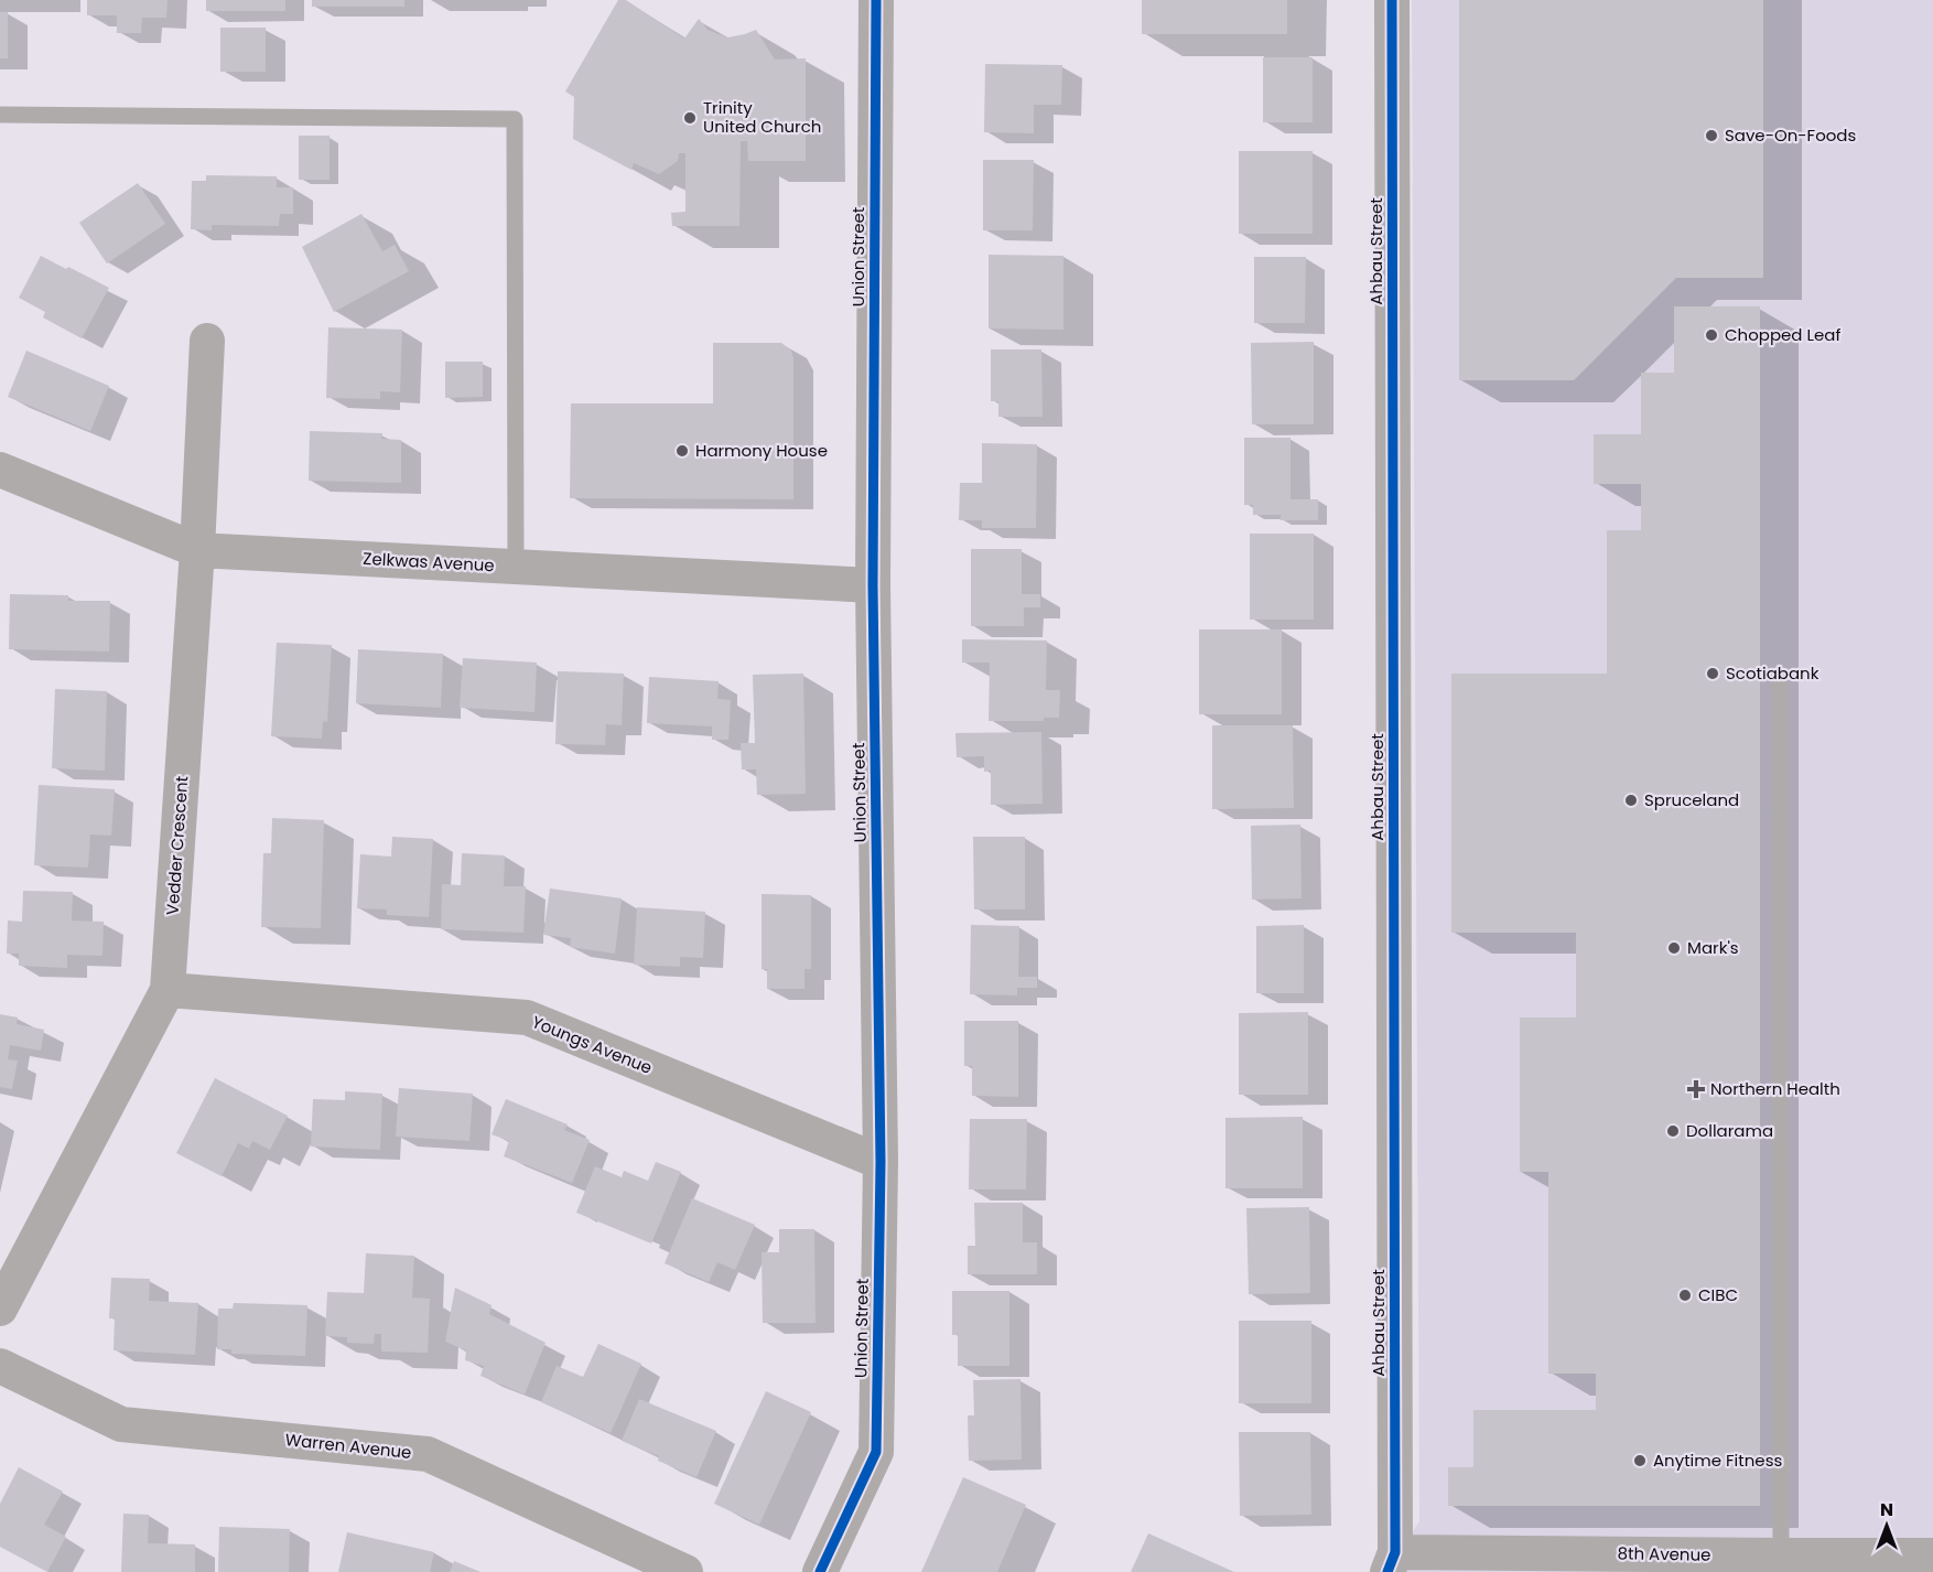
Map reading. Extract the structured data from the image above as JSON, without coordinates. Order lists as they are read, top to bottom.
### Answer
{
  "streets": {
    "street": [
      "Ahbau Street",
      "Union Street",
      "Zelkwas Avenue",
      "Vedder Crescent",
      "Youngs Avenue",
      "Warren Avenue",
      "8th Avenue"
    ]
  },
  "crossings": [
    ["Ahbau Street", "8th Avenue"],
    ["Union Street", "Zelkwas Avenue"],
    ["Union Street", "Youngs Avenue"],
    ["Zelkwas Avenue", "Vedder Crescent"],
    ["Vedder Crescent", "Youngs Avenue"]
  ],
  "places": {
    "other": [
      "Trinity United Church",
      "Save-On-Foods",
      "Chopped Leaf",
      "Harmony House",
      "Scotiabank",
      "Spruceland",
      "Mark's",
      "Dollarama",
      "CIBC",
      "Anytime Fitness"
    ],
    "health": ["Northern Health"]
  },
  "north": "top"
}
